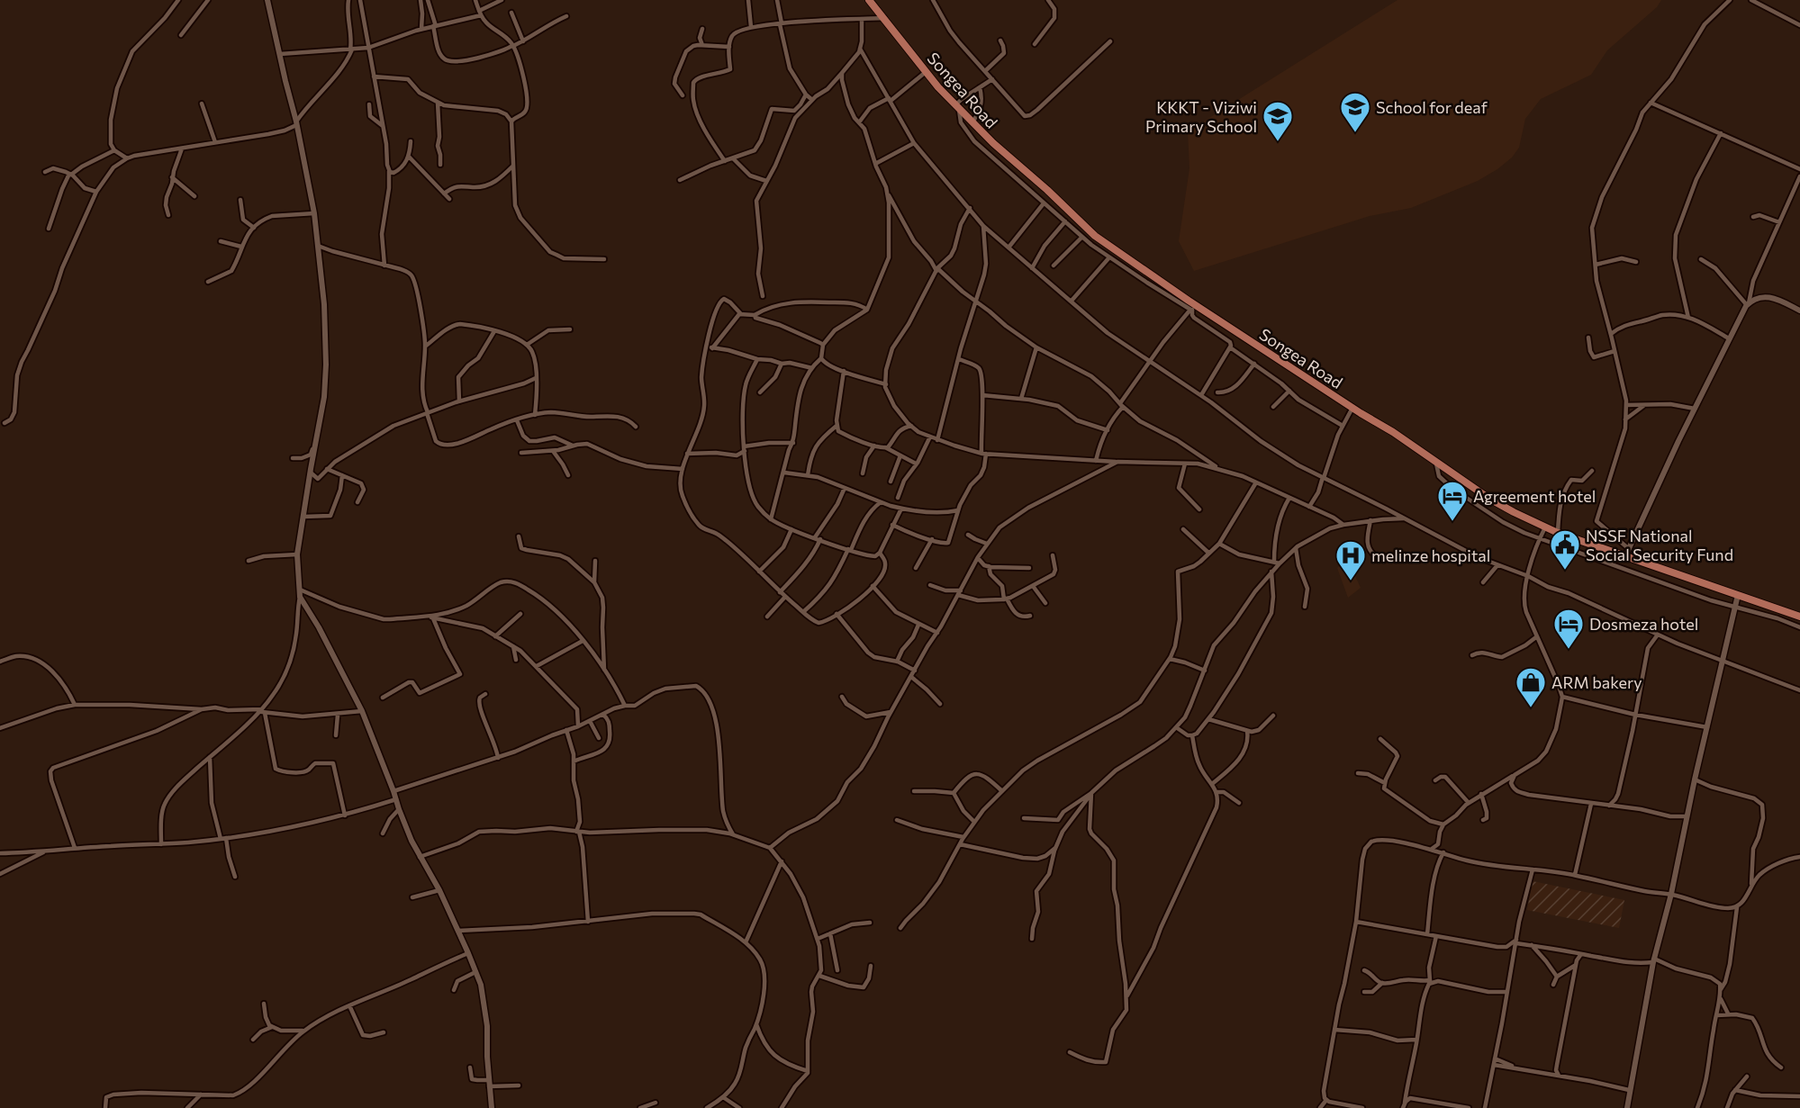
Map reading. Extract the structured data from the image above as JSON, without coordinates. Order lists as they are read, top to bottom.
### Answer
{
  "streets": {
    "highway": ["Songea Road"]
  },
  "places": {
    "school or university": ["School for deaf", "KKKT - Viziwi Primary School"],
    "hotel": ["Agreement hotel", "Dosmeza hotel"],
    "public building": ["NSSF National Social Security Fund"],
    "hospital": ["melinze hospital"],
    "shop": ["ARM bakery"]
  }
}
